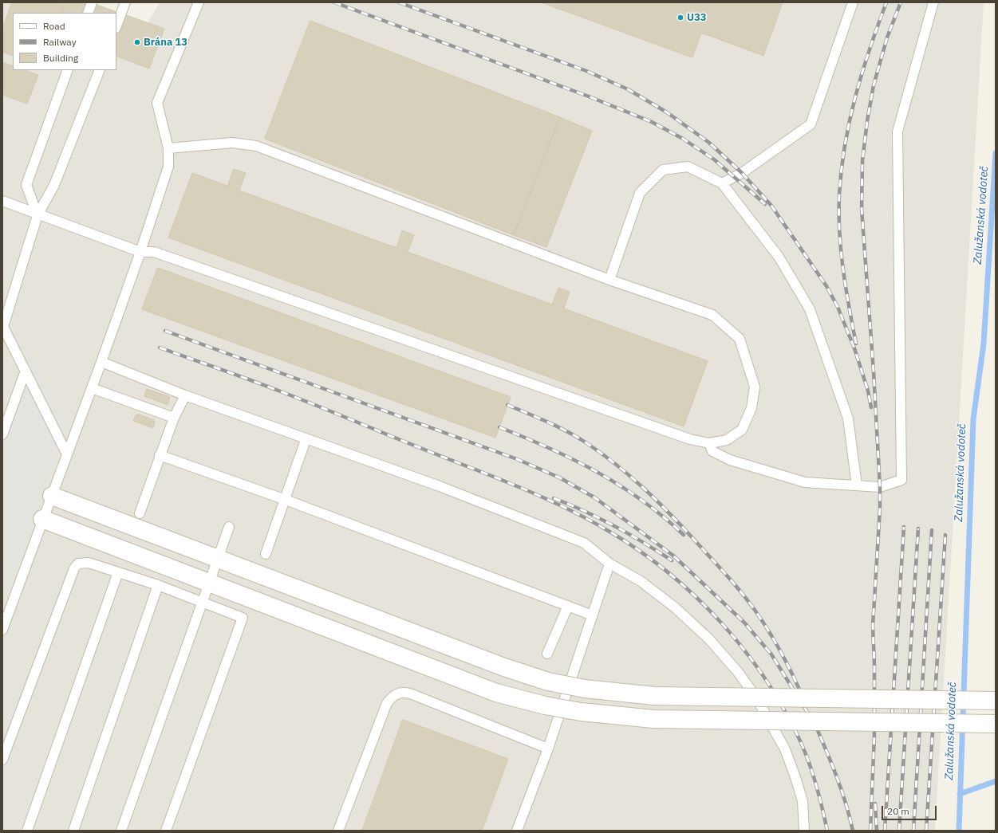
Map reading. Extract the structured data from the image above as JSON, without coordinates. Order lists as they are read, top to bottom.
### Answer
{
  "water": ["Zalužanská vodoteč"],
  "places": ["U33", "Brána 13"],
  "legend": ["Road", "Railway", "Building"],
  "scale_bar": "20 m"
}
